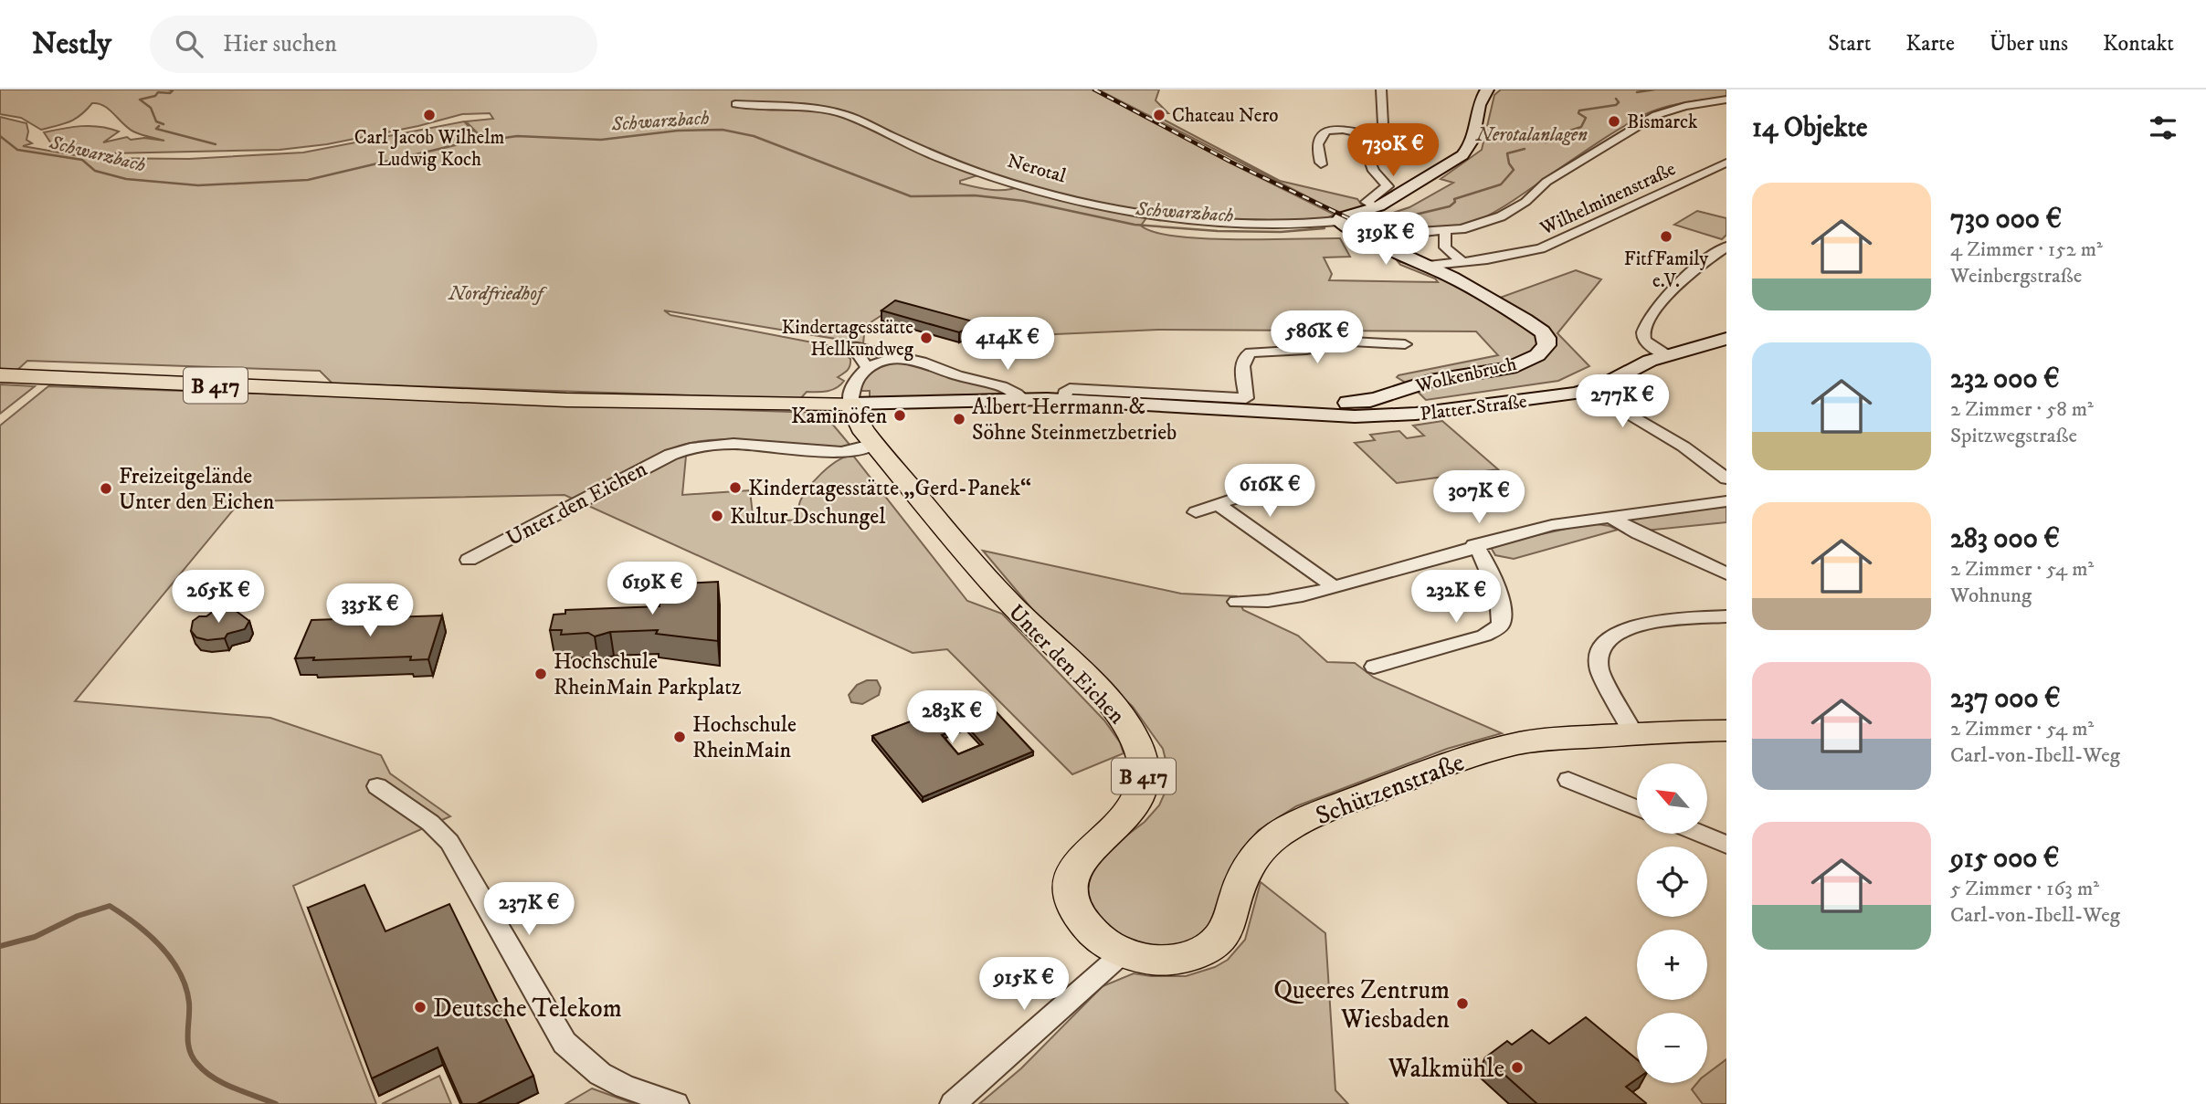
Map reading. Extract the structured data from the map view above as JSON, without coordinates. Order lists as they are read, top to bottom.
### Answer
{
  "streets": {
    "main road": ["B 417", "Unter den Eichen", "Schützenstraße"],
    "street": [
      "Nerotal",
      "Wilhelminenstraße",
      "Wolkenbruch",
      "Platter Straße"
    ]
  },
  "crossings": [
    ["Wilhelminenstraße", "Wolkenbruch"],
    ["Wolkenbruch", "Platter Straße"],
    ["B 417", "Platter Straße"],
    ["B 417", "Unter den Eichen"],
    ["Platter Straße", "Unter den Eichen"],
    ["Unter den Eichen", "Schützenstraße"]
  ],
  "water": ["Schwarzbach"],
  "parks": ["Nerotalanlagen", "Nordfriedhof"],
  "places": [
    "Carl Jacob Wilhelm Ludwig Koch",
    "Chateau Nero",
    "Bismarck",
    "FitfFamily e.V.",
    "Kindertagesstätte Hellkundweg",
    "Kaminöfen",
    "Albert Herrmann & Söhne Steinmetzbetrieb",
    "Kindertagesstätte „Gerd-Panek“",
    "Freizeitgelände Unter den Eichen",
    "Kultur Dschungel",
    "Hochschule RheinMain Parkplatz",
    "Hochschule RheinMain",
    "Queeres Zentrum Wiesbaden",
    "Deutsche Telekom",
    "Walkmühle"
  ],
  "north": "top left",
  "page": {
    "header": "Nestly",
    "search": "Hier suchen",
    "nav": [
      "Start",
      "Karte",
      "Über uns",
      "Kontakt"
    ],
    "heading": "14 Objekte",
    "price": [
      "730K €",
      "319K €",
      "586K €",
      "414K €",
      "277K €",
      "616K €",
      "307K €",
      "619K €",
      "265K €",
      "232K €",
      "335K €",
      "283K €",
      "237K €",
      "915K €"
    ],
    "list": [
      {
        "name": "730 000 €",
        "note": "4 Zimmer · 152 m² · Weinbergstraße"
      },
      {
        "name": "232 000 €",
        "note": "2 Zimmer · 58 m² · Spitzwegstraße"
      },
      {
        "name": "283 000 €",
        "note": "2 Zimmer · 54 m² · Wohnung"
      },
      {
        "name": "237 000 €",
        "note": "2 Zimmer · 54 m² · Carl-von-Ibell-Weg"
      },
      {
        "name": "915 000 €",
        "note": "5 Zimmer · 163 m² · Carl-von-Ibell-Weg"
      }
    ],
    "map_buttons": ["+", "−"]
  }
}
